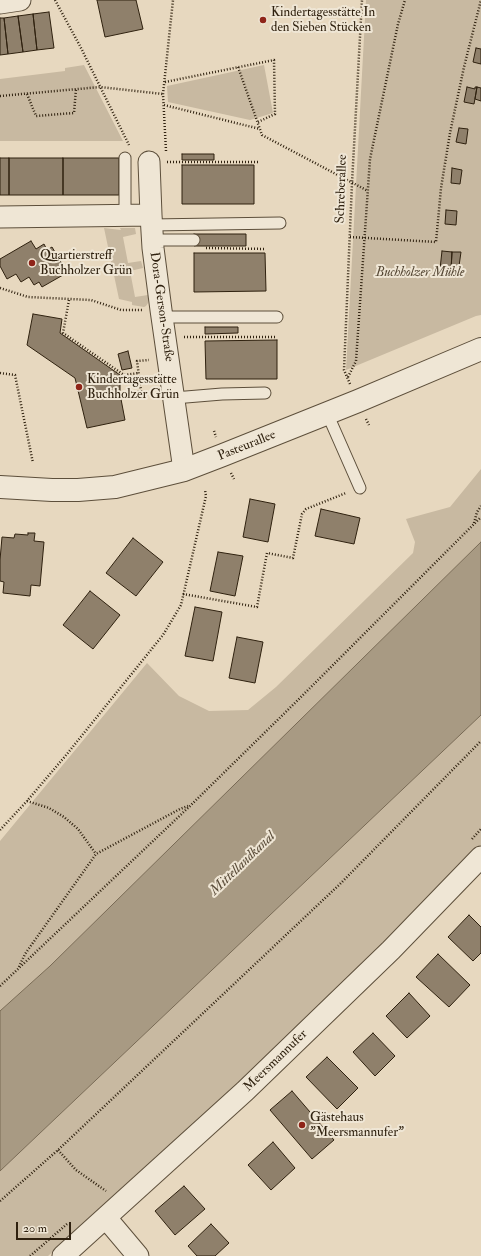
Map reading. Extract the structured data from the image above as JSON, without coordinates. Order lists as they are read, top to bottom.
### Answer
{
  "streets": {
    "street": ["Dora-Gerson-Straße", "Pasteurallee", "Meersmannufer"],
    "path": ["Schreberallee"]
  },
  "crossings": [
    ["Dora-Gerson-Straße", "Pasteurallee"]
  ],
  "water": ["Mittellandkanal"],
  "parks": ["Buchholzer Mühle"],
  "places": [
    "Kindertagesstätte In den Sieben Stücken",
    "Quartierstreff Buchholzer Grün",
    "Kindertagesstätte Buchholzer Grün",
    "Gästehaus \"Meersmannufer\""
  ],
  "scale_bar": "20 m"
}
